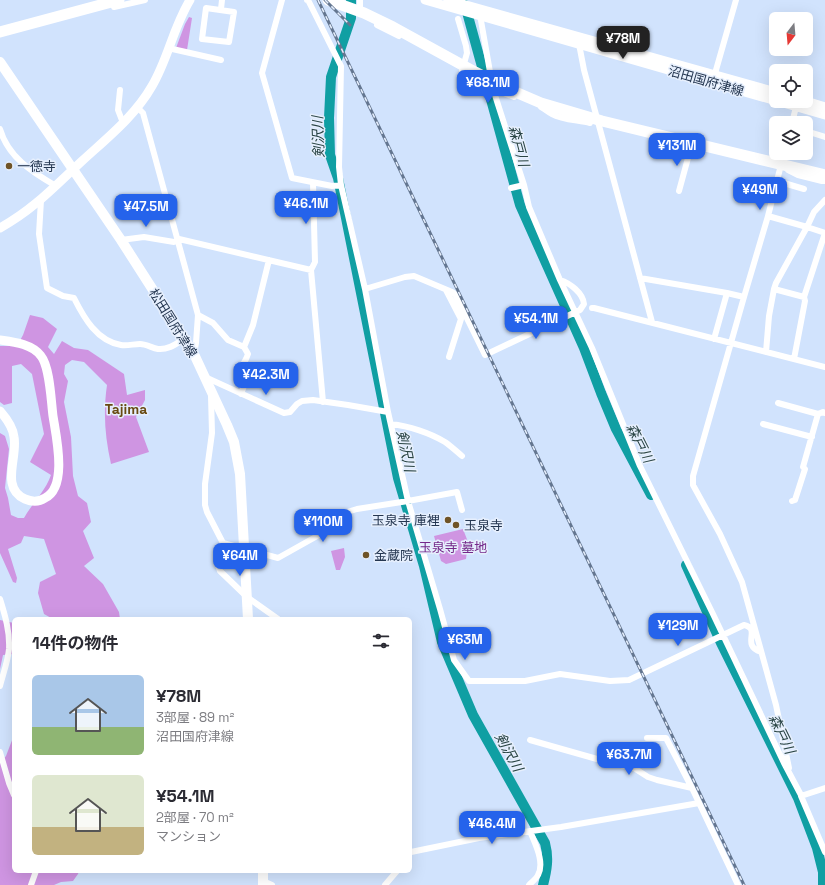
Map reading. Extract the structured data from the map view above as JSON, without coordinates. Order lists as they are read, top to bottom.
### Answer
{
  "streets": {
    "main road": ["沼田国府津線", "松田国府津線"]
  },
  "districts": ["Tajima"],
  "water": ["剣沢川", "森戸川"],
  "parks": ["玉泉寺 墓地"],
  "places": [
    "一徳寺",
    "玉泉寺 庫裡",
    "玉泉寺",
    "金蔵院"
  ],
  "north": "bottom",
  "page": {
    "price": [
      "¥78M",
      "¥68.1M",
      "¥131M",
      "¥49M",
      "¥46.1M",
      "¥47.5M",
      "¥54.1M",
      "¥42.3M",
      "¥110M",
      "¥64M",
      "¥129M",
      "¥63M",
      "¥63.7M",
      "¥46.4M"
    ],
    "heading": "14件の物件",
    "list": [
      {
        "name": "¥78M",
        "note": "3部屋 · 89 m² · 沼田国府津線"
      },
      {
        "name": "¥54.1M",
        "note": "2部屋 · 70 m² · マンション"
      }
    ]
  }
}
